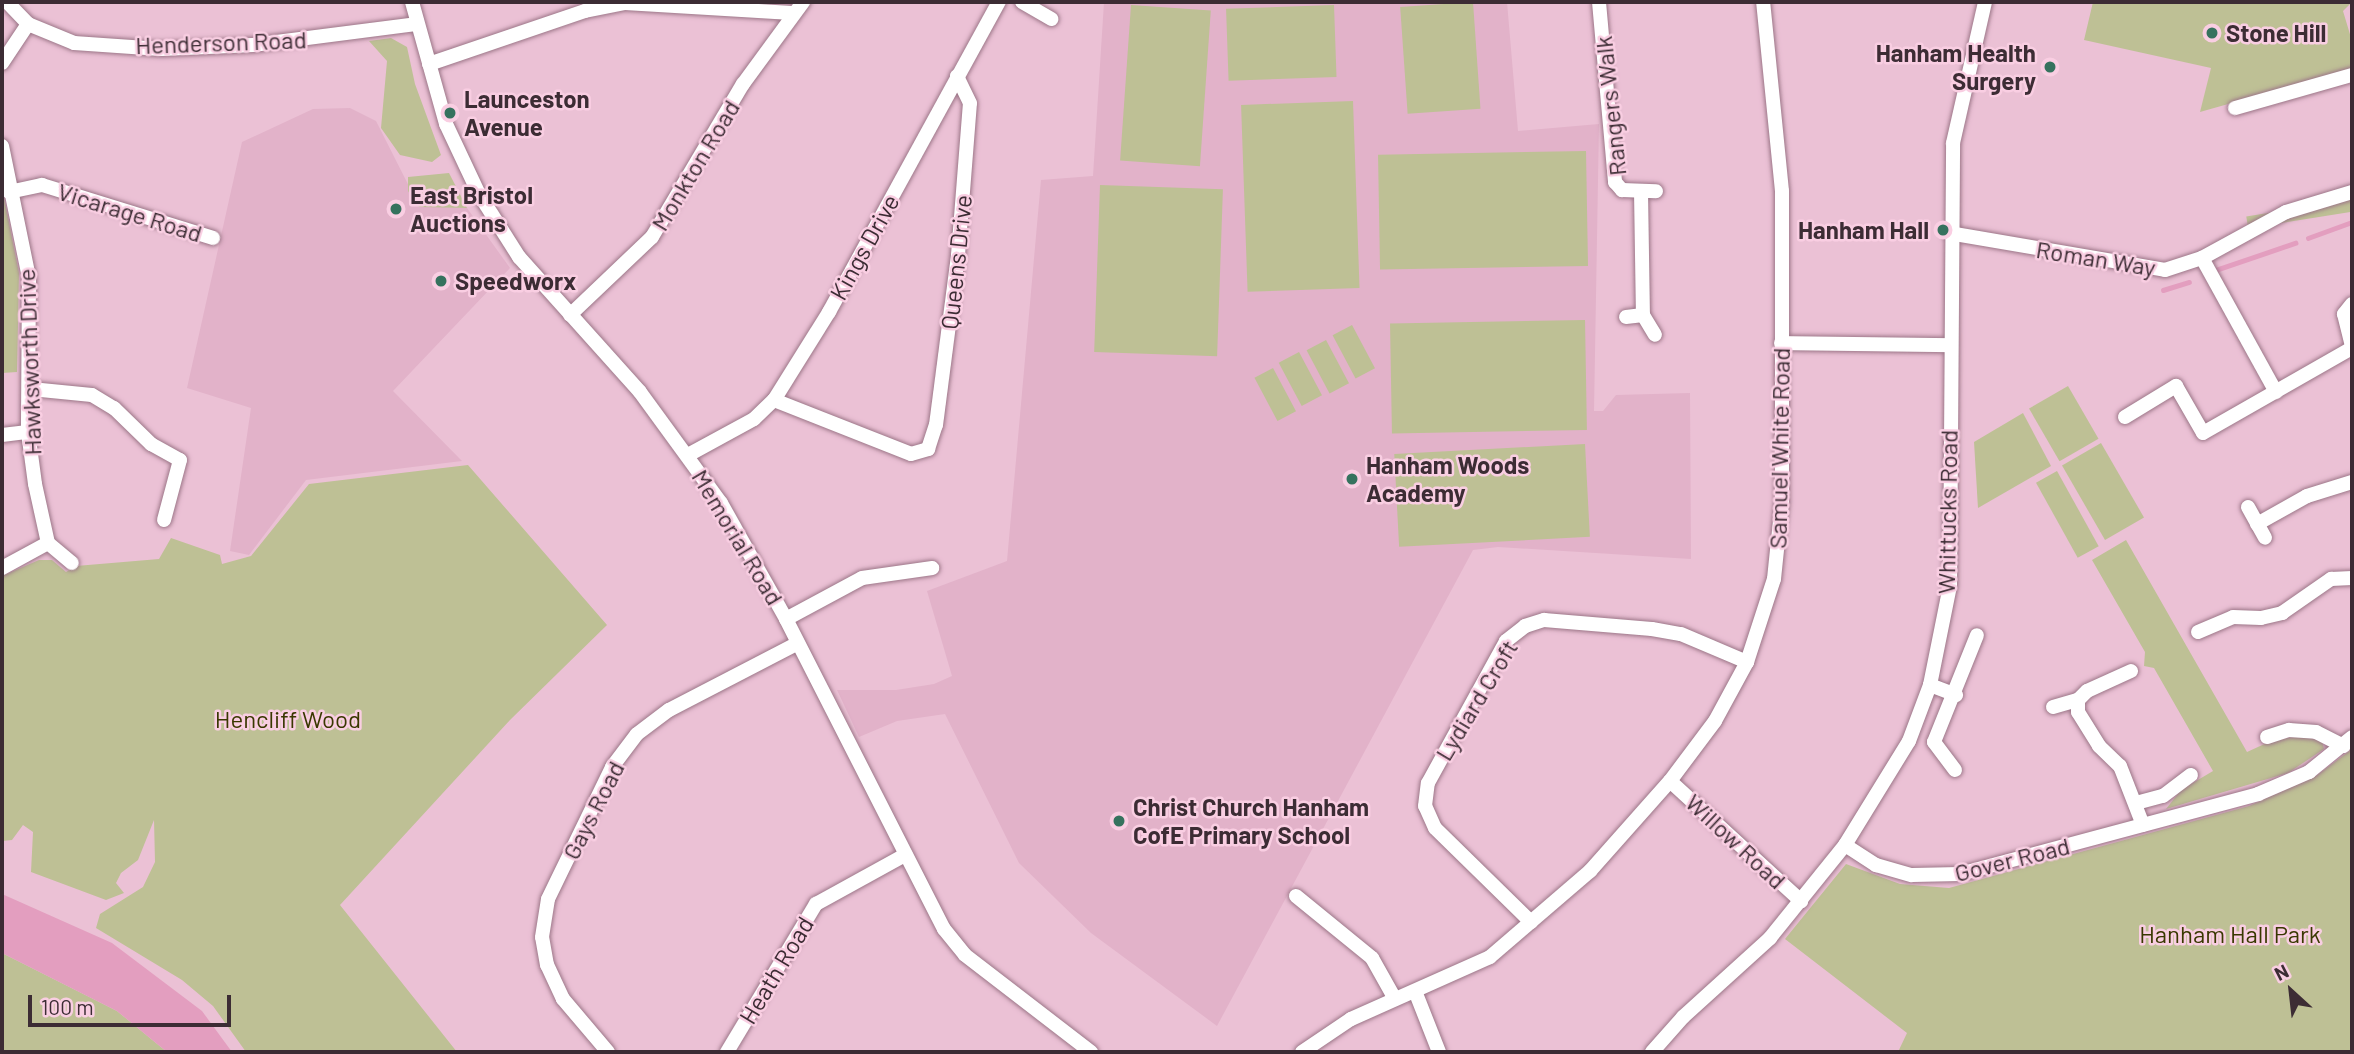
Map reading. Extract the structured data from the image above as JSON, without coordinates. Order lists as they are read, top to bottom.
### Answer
{
  "streets": {
    "street": [
      "Henderson Road",
      "Rangers Walk",
      "Monkton Road",
      "Vicarage Road",
      "Kings Drive",
      "Roman Way",
      "Queens Drive",
      "Hawksworth Drive",
      "Samuel White Road",
      "Whittucks Road",
      "Memorial Road",
      "Lydiard Croft",
      "Gays Road",
      "Willow Road",
      "Gover Road",
      "Heath Road"
    ]
  },
  "crossings": [
    ["Henderson Road", "Memorial Road"],
    ["Monkton Road", "Memorial Road"],
    ["Vicarage Road", "Hawksworth Drive"],
    ["Kings Drive", "Queens Drive"],
    ["Kings Drive", "Memorial Road"],
    ["Roman Way", "Whittucks Road"],
    ["Samuel White Road", "Lydiard Croft"],
    ["Samuel White Road", "Willow Road"],
    ["Whittucks Road", "Willow Road"],
    ["Whittucks Road", "Gover Road"],
    ["Memorial Road", "Gays Road"],
    ["Memorial Road", "Heath Road"]
  ],
  "parks": ["Hencliff Wood", "Hanham Hall Park"],
  "places": [
    "Stone Hill",
    "Hanham Health Surgery",
    "Launceston Avenue",
    "East Bristol Auctions",
    "Hanham Hall",
    "Speedworx",
    "Hanham Woods Academy",
    "Christ Church Hanham CofE Primary School"
  ],
  "scale_bar": "100 m",
  "north": "top left"
}
